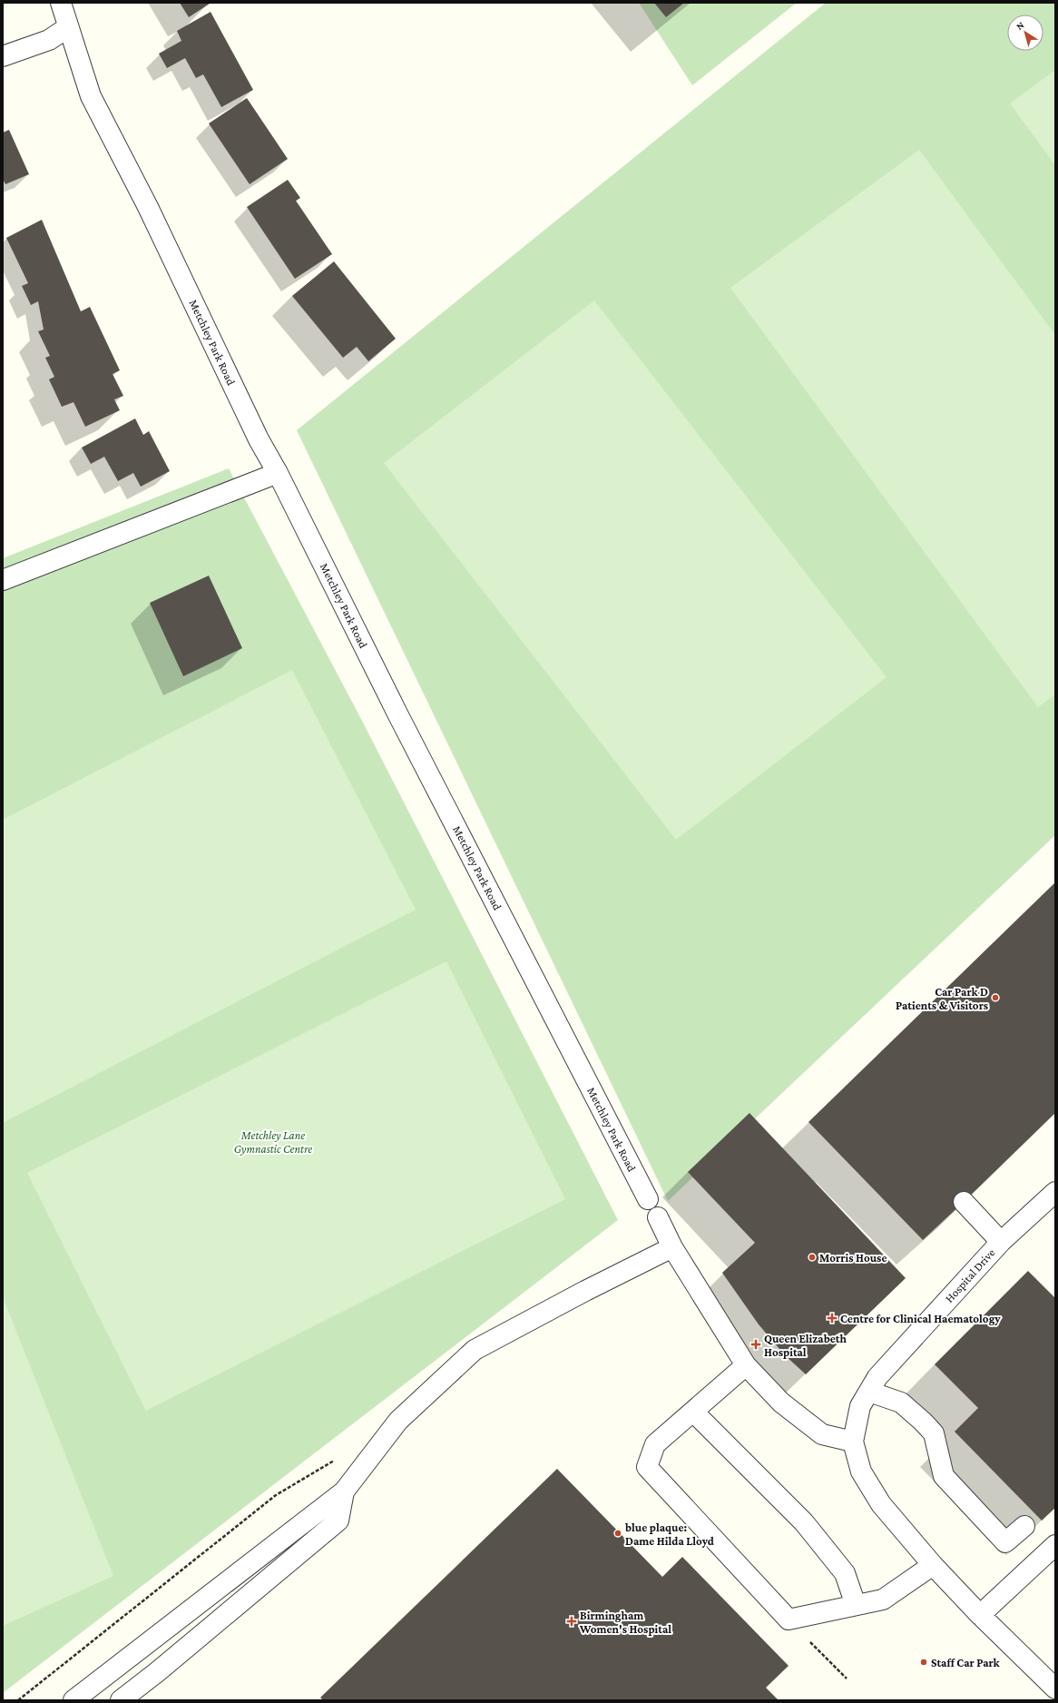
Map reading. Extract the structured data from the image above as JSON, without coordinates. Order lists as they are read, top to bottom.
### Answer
{
  "streets": {
    "street": ["Metchley Park Road", "Hospital Drive"]
  },
  "parks": ["Metchley Lane Gymnastic Centre"],
  "places": {
    "other": [
      "Car Park D Patients & Visitors",
      "Morris House",
      "blue plaque: Dame Hilda Lloyd",
      "Staff Car Park"
    ],
    "health": ["Centre for Clinical Haematology", "Queen Elizabeth Hospital", "Birmingham Women's Hospital"]
  },
  "north": "top left"
}
